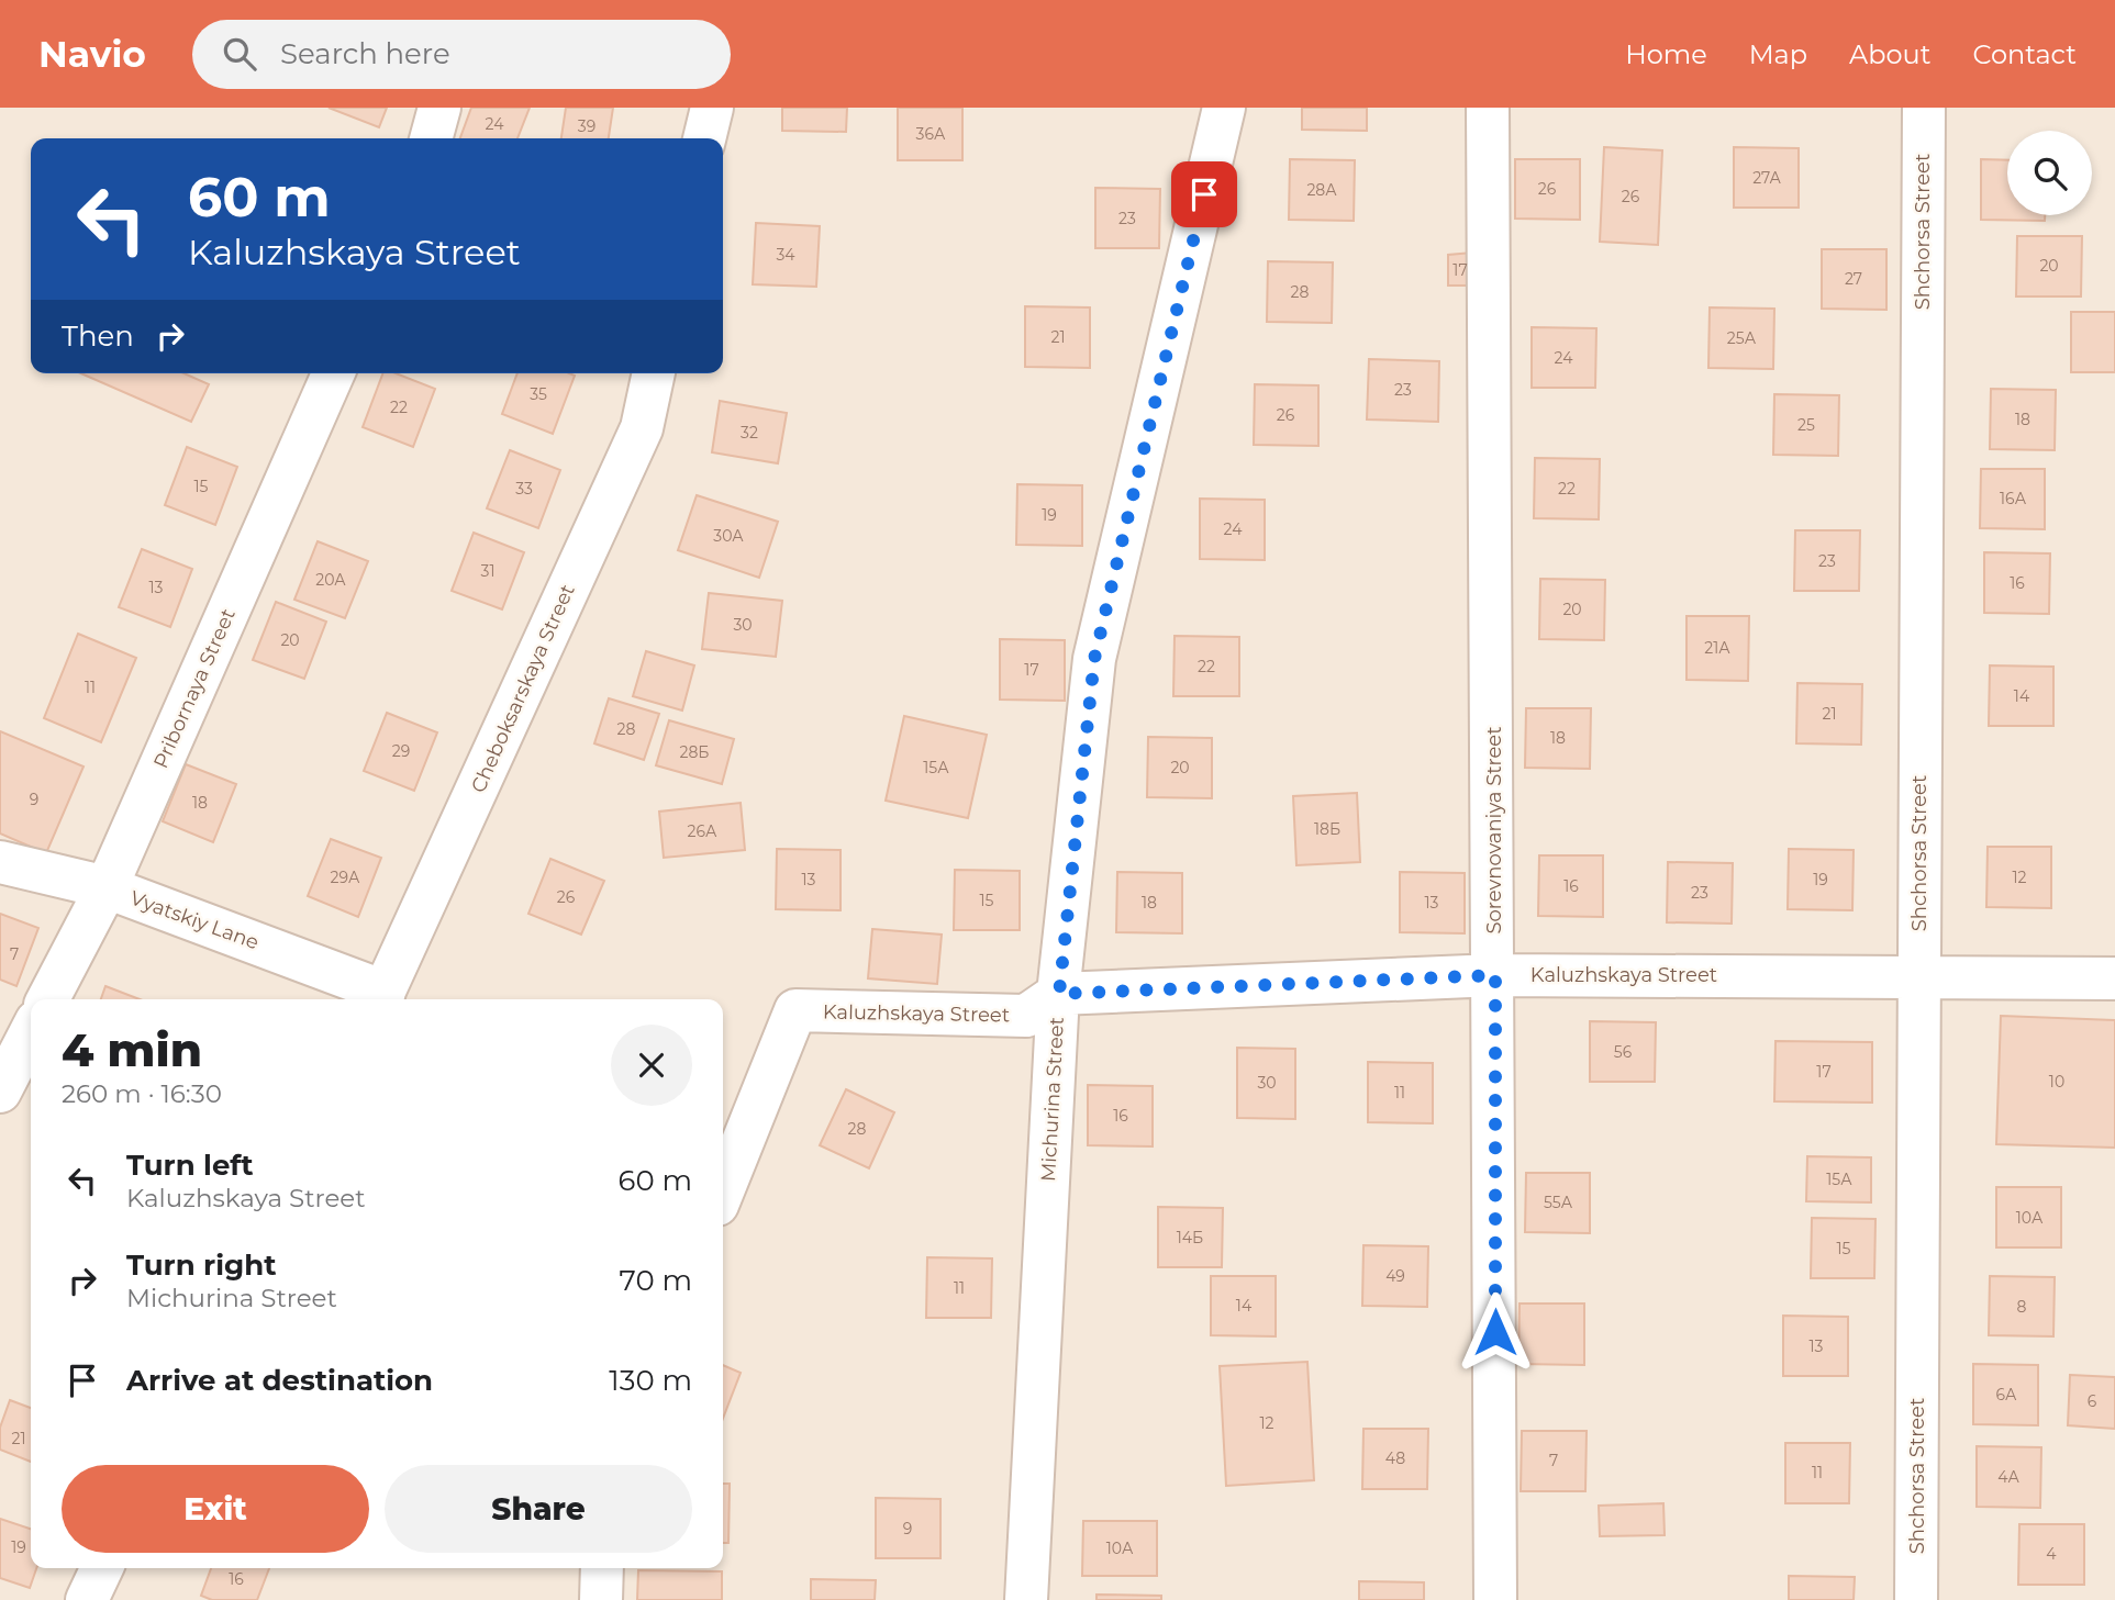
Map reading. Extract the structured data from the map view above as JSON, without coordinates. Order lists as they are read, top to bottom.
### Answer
{
  "streets": {
    "street": [
      "Shchorsa Street",
      "Pribornaya Street",
      "Cheboksarskaya Street",
      "Sorevnovaniya Street",
      "Vyatskiy Lane",
      "Kaluzhskaya Street",
      "Michurina Street"
    ]
  },
  "crossings": [
    ["Shchorsa Street", "Kaluzhskaya Street"],
    ["Pribornaya Street", "Vyatskiy Lane"],
    ["Cheboksarskaya Street", "Vyatskiy Lane"],
    ["Sorevnovaniya Street", "Kaluzhskaya Street"],
    ["Kaluzhskaya Street", "Michurina Street"]
  ],
  "house_numbers": [
    "24",
    "39",
    "36А",
    "27А",
    "26",
    "28А",
    "26",
    "23",
    "34",
    "20",
    "17",
    "27",
    "28",
    "21",
    "25А",
    "24",
    "23",
    "35",
    "22",
    "26",
    "18",
    "25",
    "32",
    "15",
    "33",
    "22",
    "16А",
    "19",
    "24",
    "30А",
    "23",
    "31",
    "20А",
    "16",
    "13",
    "20",
    "30",
    "20",
    "21А",
    "22",
    "17",
    "11",
    "14",
    "21",
    "28",
    "18",
    "29",
    "28Б",
    "15А",
    "20",
    "9",
    "18",
    "18Б",
    "26А",
    "29А",
    "12",
    "13",
    "19",
    "16",
    "23",
    "26",
    "15",
    "18",
    "13",
    "7",
    "56",
    "17",
    "10",
    "30",
    "11",
    "16",
    "28",
    "15А",
    "55А",
    "10А",
    "14Б",
    "15",
    "49",
    "11",
    "14",
    "8",
    "13",
    "6А",
    "6",
    "12",
    "21",
    "48",
    "7",
    "11",
    "4А",
    "9",
    "19",
    "10А",
    "4",
    "16"
  ],
  "page": {
    "header": "Navio",
    "search": "Search here",
    "nav": [
      "Home",
      "Map",
      "About",
      "Contact"
    ],
    "turn": ["60 m", "Kaluzhskaya Street"],
    "then": "Then",
    "heading": ["4 min", "260 m · 16:30"],
    "list": [
      {
        "name": "Turn left",
        "note": "Kaluzhskaya Street",
        "value": "60 m"
      },
      {
        "name": "Turn right",
        "note": "Michurina Street",
        "value": "70 m"
      },
      {
        "name": "Arrive at destination",
        "value": "130 m"
      }
    ],
    "buttons": ["Exit", "Share"]
  }
}
